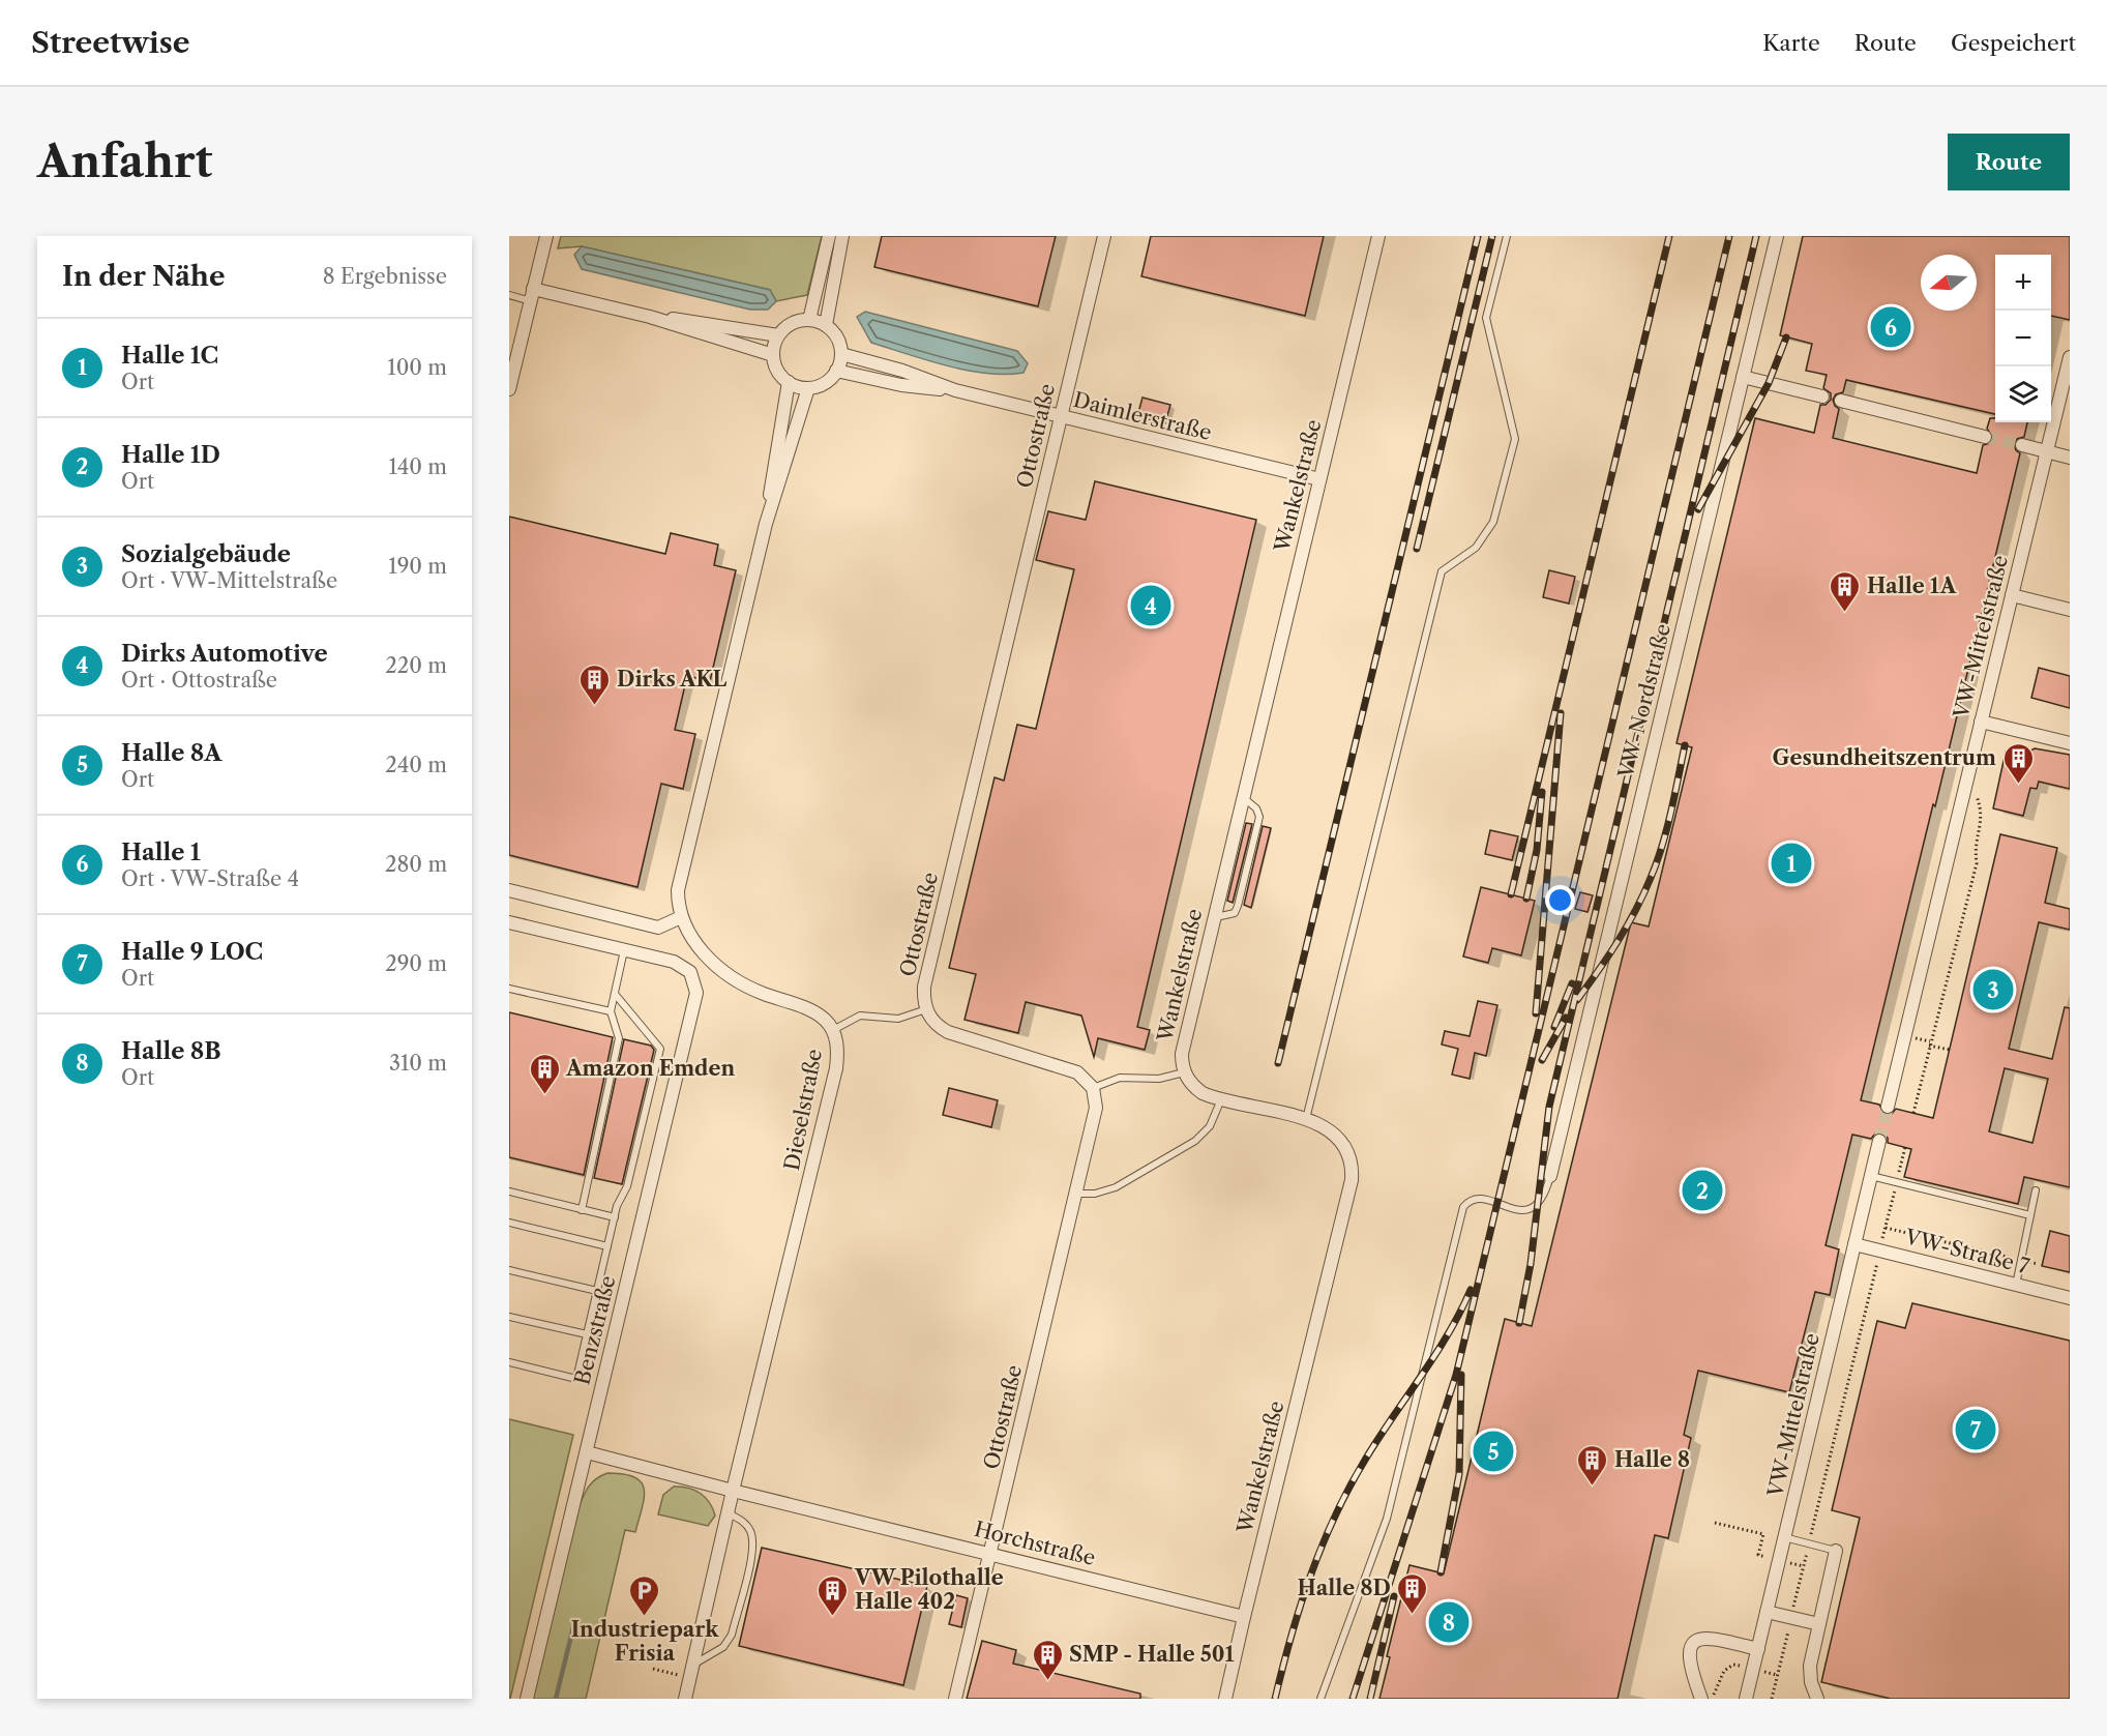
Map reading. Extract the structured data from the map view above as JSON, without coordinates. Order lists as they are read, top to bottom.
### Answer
{
  "streets": {
    "street": [
      "Daimlerstraße",
      "Ottostraße",
      "Wankelstraße",
      "VW-Mittelstraße",
      "VW-Nordstraße",
      "Dieselstraße",
      "VW-Straße 7",
      "Benzstraße",
      "Horchstraße"
    ]
  },
  "crossings": [
    ["Daimlerstraße", "Ottostraße"],
    ["Daimlerstraße", "Wankelstraße"],
    ["Daimlerstraße", "Dieselstraße"],
    ["Ottostraße", "Horchstraße"],
    ["Wankelstraße", "Horchstraße"],
    ["VW-Mittelstraße", "VW-Straße 7"],
    ["Dieselstraße", "Horchstraße"],
    ["Benzstraße", "Horchstraße"]
  ],
  "places": {
    "building": [
      "Halle 1A",
      "Dirks AKL",
      "Gesundheitszentrum",
      "Amazon Emden",
      "Halle 8",
      "Halle 8D",
      "VW Pilothalle Halle 402",
      "SMP - Halle 501"
    ],
    "parking": ["Industriepark Frisia"]
  },
  "north": "left",
  "page": {
    "header": "Streetwise",
    "nav": ["Karte", "Route", "Gespeichert"],
    "buttons": "Route",
    "title": "Anfahrt",
    "heading": ["In der Nähe", "8 Ergebnisse"],
    "map_buttons": ["+", "−"],
    "pins": [
      "6",
      "4",
      "1",
      "3",
      "2",
      "7",
      "5",
      "8"
    ],
    "list": [
      {
        "mark": "1",
        "name": "Halle 1C",
        "note": "Ort",
        "value": "100 m"
      },
      {
        "mark": "2",
        "name": "Halle 1D",
        "note": "Ort",
        "value": "140 m"
      },
      {
        "mark": "3",
        "name": "Sozialgebäude",
        "note": "Ort · VW-Mittelstraße",
        "value": "190 m"
      },
      {
        "mark": "4",
        "name": "Dirks Automotive",
        "note": "Ort · Ottostraße",
        "value": "220 m"
      },
      {
        "mark": "5",
        "name": "Halle 8A",
        "note": "Ort",
        "value": "240 m"
      },
      {
        "mark": "6",
        "name": "Halle 1",
        "note": "Ort · VW-Straße 4",
        "value": "280 m"
      },
      {
        "mark": "7",
        "name": "Halle 9 LOC",
        "note": "Ort",
        "value": "290 m"
      },
      {
        "mark": "8",
        "name": "Halle 8B",
        "note": "Ort",
        "value": "310 m"
      }
    ]
  }
}
